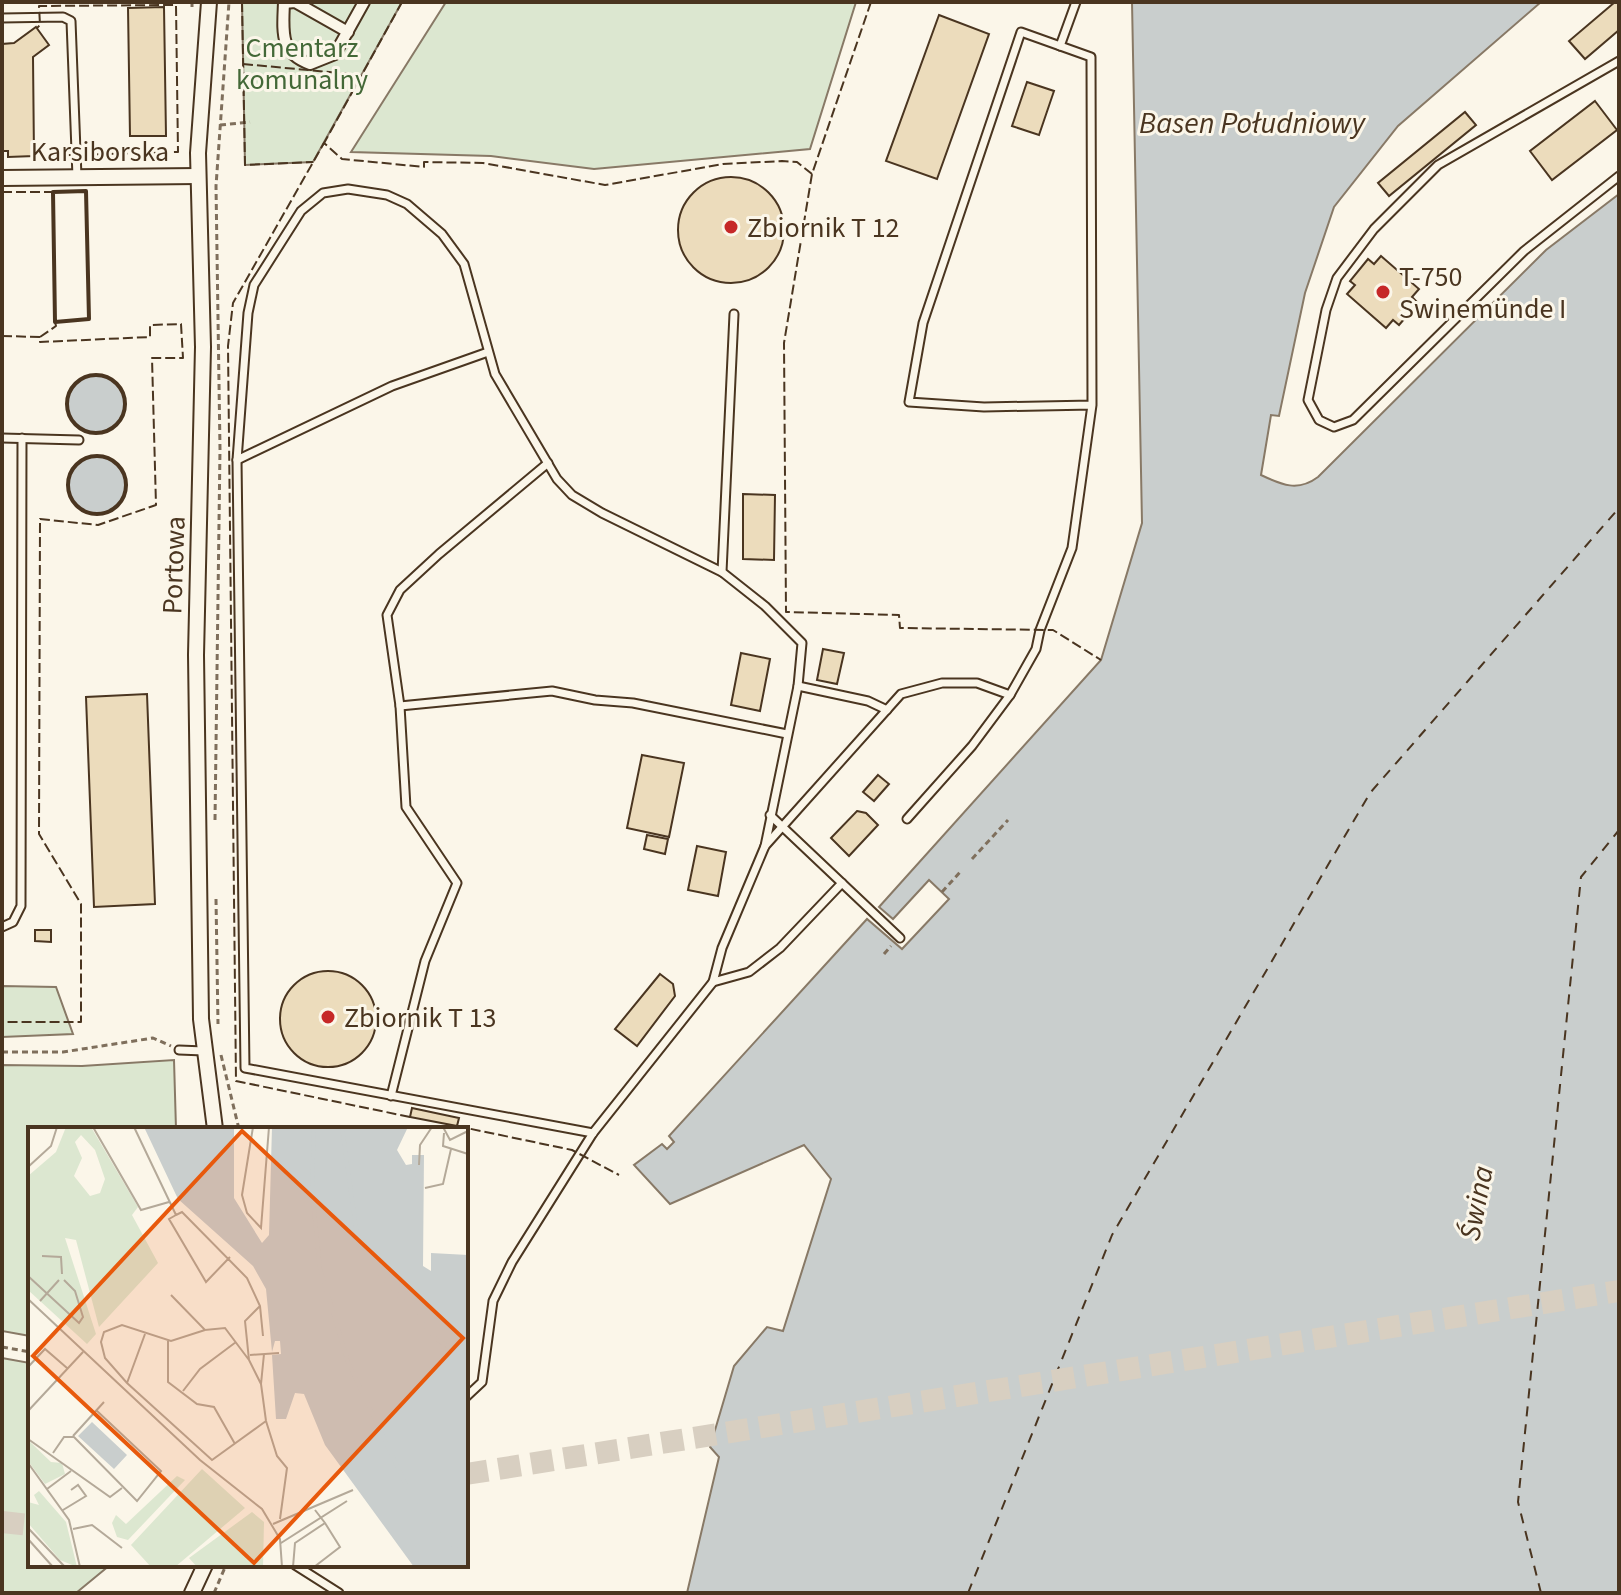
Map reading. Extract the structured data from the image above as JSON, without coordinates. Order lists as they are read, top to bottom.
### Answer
{
  "streets": {
    "street": ["Karsiborska", "Portowa"]
  },
  "crossings": [
    ["Karsiborska", "Portowa"]
  ],
  "water": ["Basen Południowy", "Świna"],
  "parks": ["Cmentarz komunalny"],
  "places": ["Zbiornik T 12", "T-750 Swinemünde I", "Zbiornik T 13"]
}
